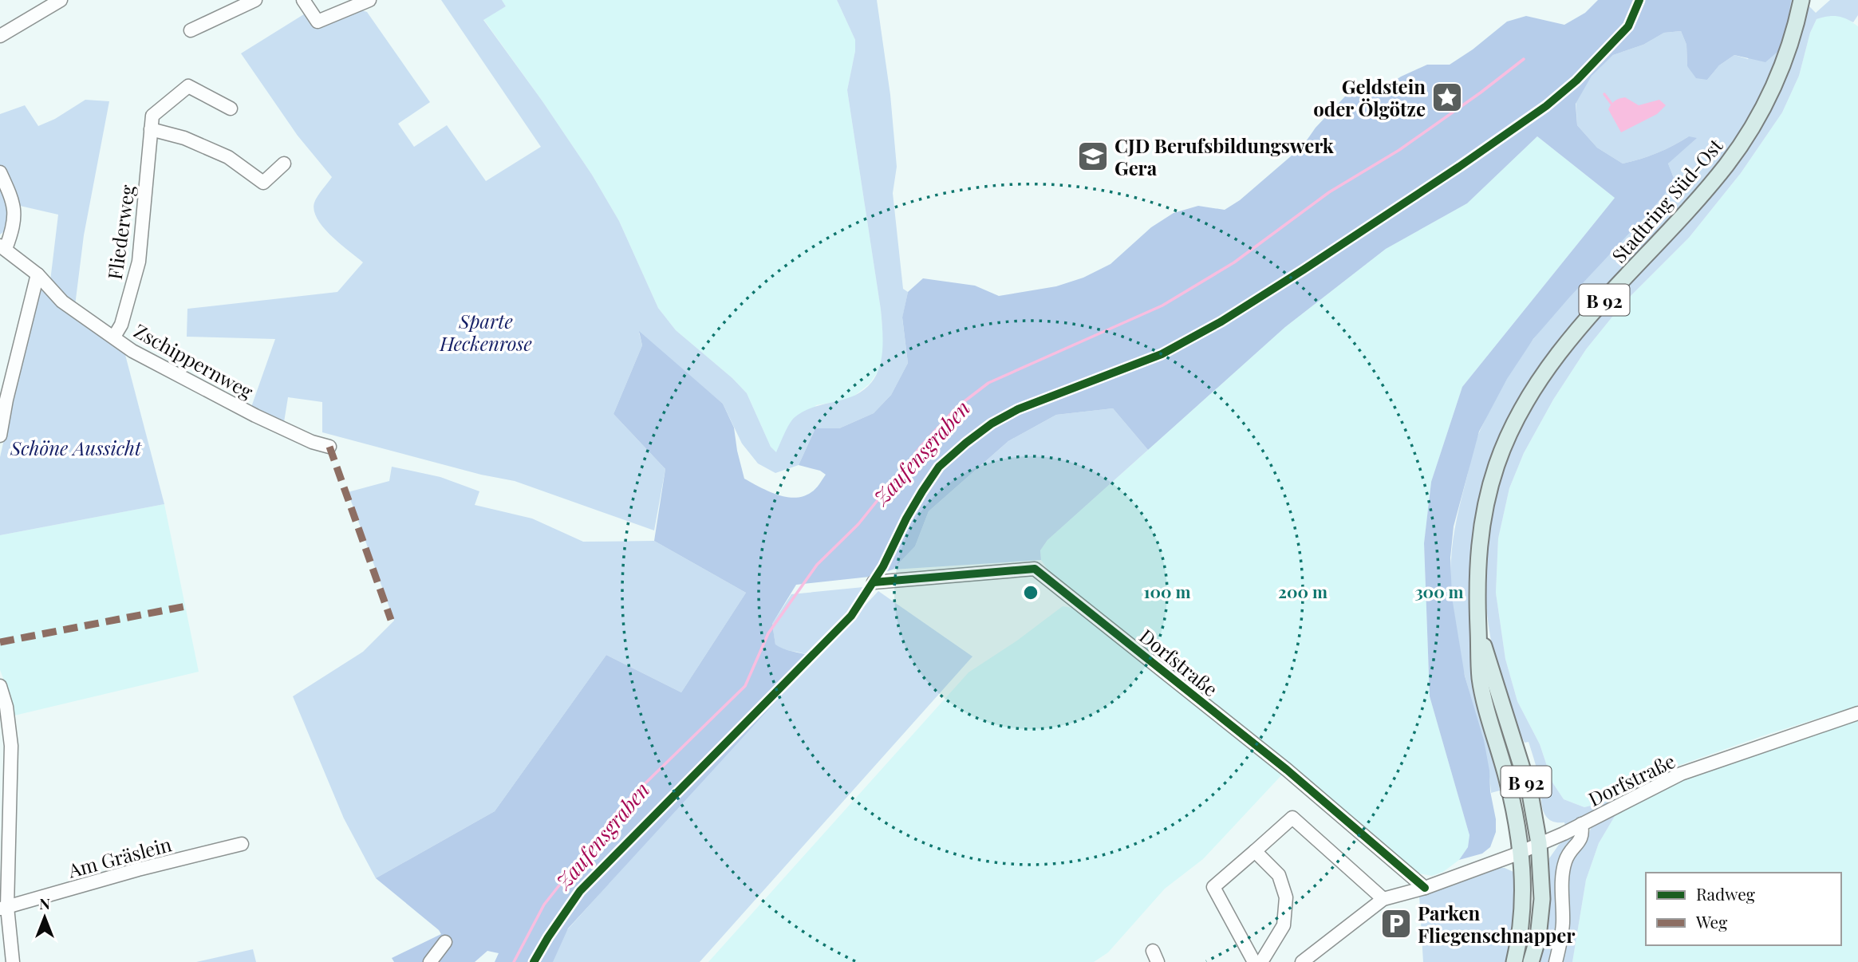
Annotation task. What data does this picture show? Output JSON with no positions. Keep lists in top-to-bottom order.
{
  "streets": {
    "main road": ["Stadtring Süd-Ost", "B 92"],
    "street": [
      "Fliederweg",
      "Zschippernweg",
      "Dorfstraße",
      "Am Gräslein"
    ]
  },
  "crossings": [
    ["Stadtring Süd-Ost", "Dorfstraße"],
    ["Fliederweg", "Zschippernweg"]
  ],
  "water": ["Zaufensgraben"],
  "parks": ["Sparte Heckenrose", "Schöne Aussicht"],
  "places": {
    "place": ["Geldstein oder Ölgötze"],
    "school or university": ["CJD Berufsbildungswerk Gera"],
    "parking": ["Parken Fliegenschnapper"]
  },
  "legend": ["Radweg", "Weg"],
  "north": "top",
  "rings": ["100 m", "200 m", "300 m"]
}
